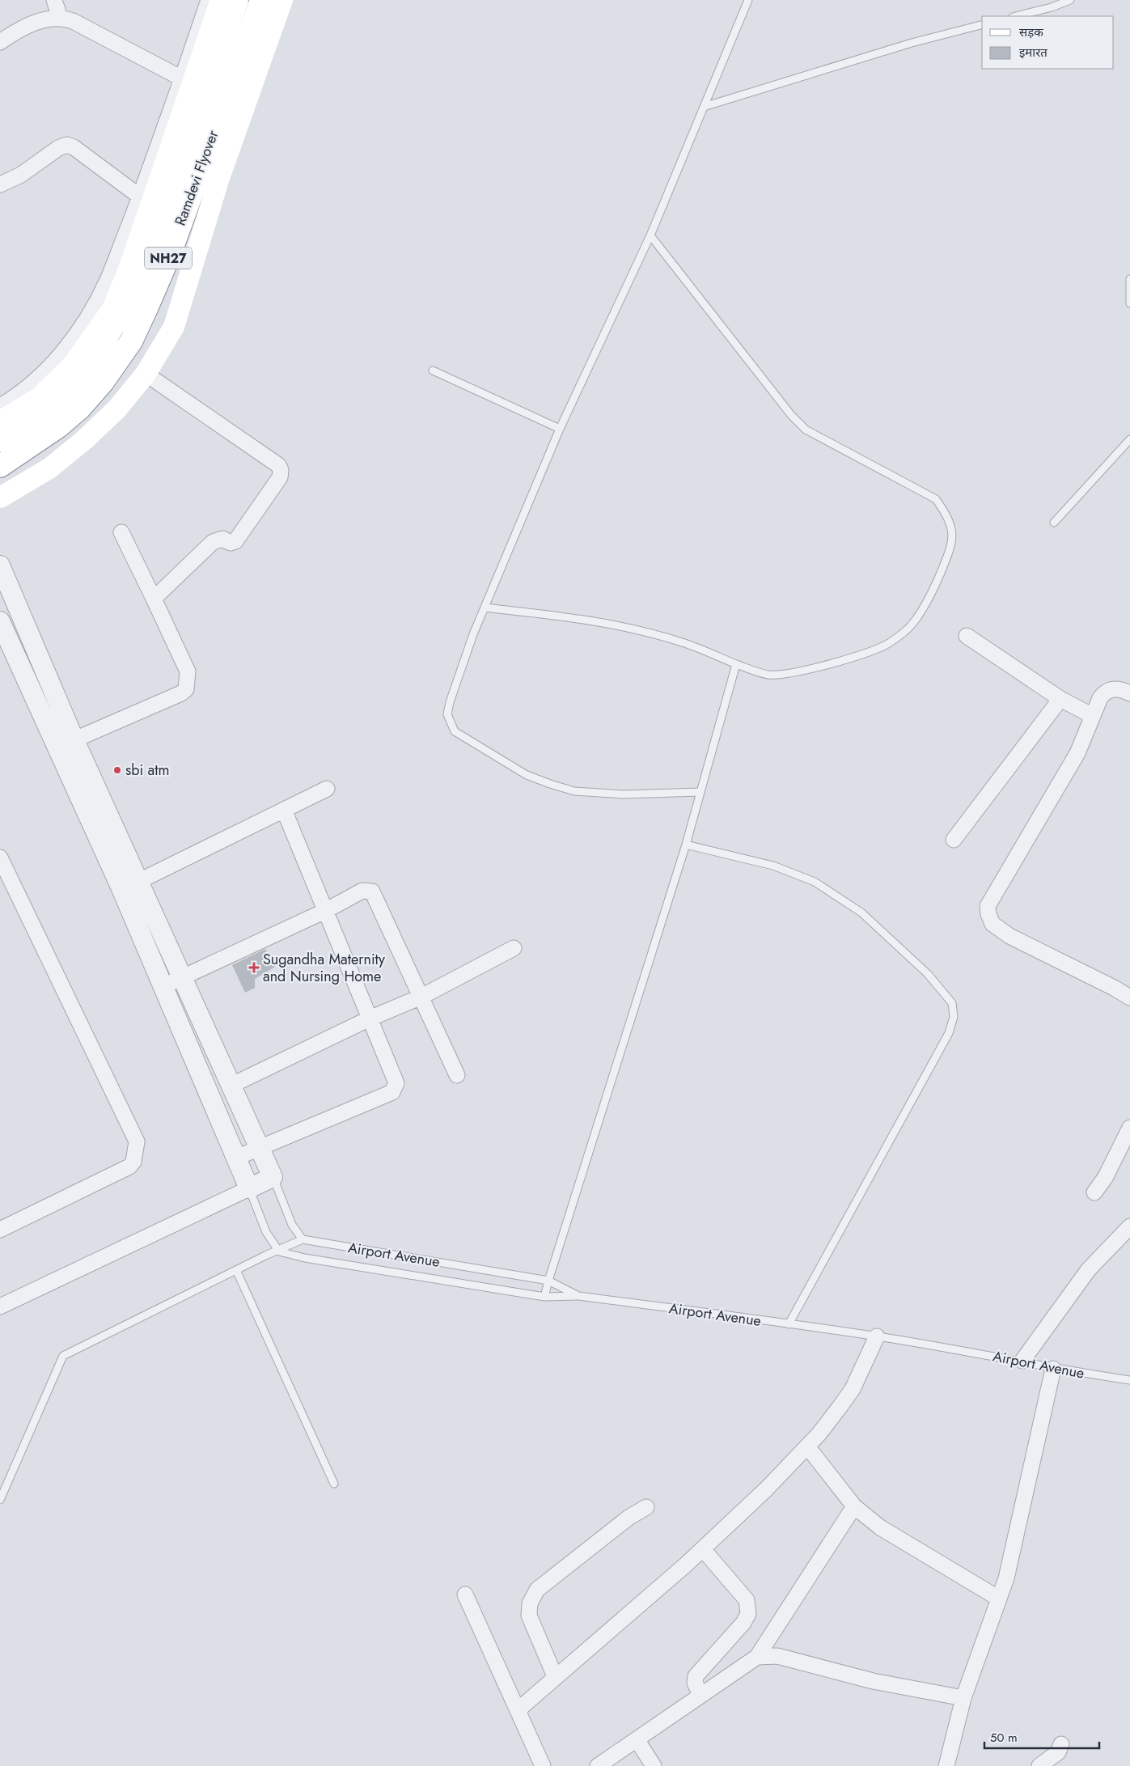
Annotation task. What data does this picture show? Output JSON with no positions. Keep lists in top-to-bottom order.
{
  "streets": {
    "highway": ["Ramdevi Flyover", "NH27"],
    "lane": ["Airport Avenue"]
  },
  "places": {
    "other": ["sbi atm"],
    "health": ["Sugandha Maternity and Nursing Home"]
  },
  "legend": ["सड़क", "इमारत"],
  "scale_bar": "50 m"
}
